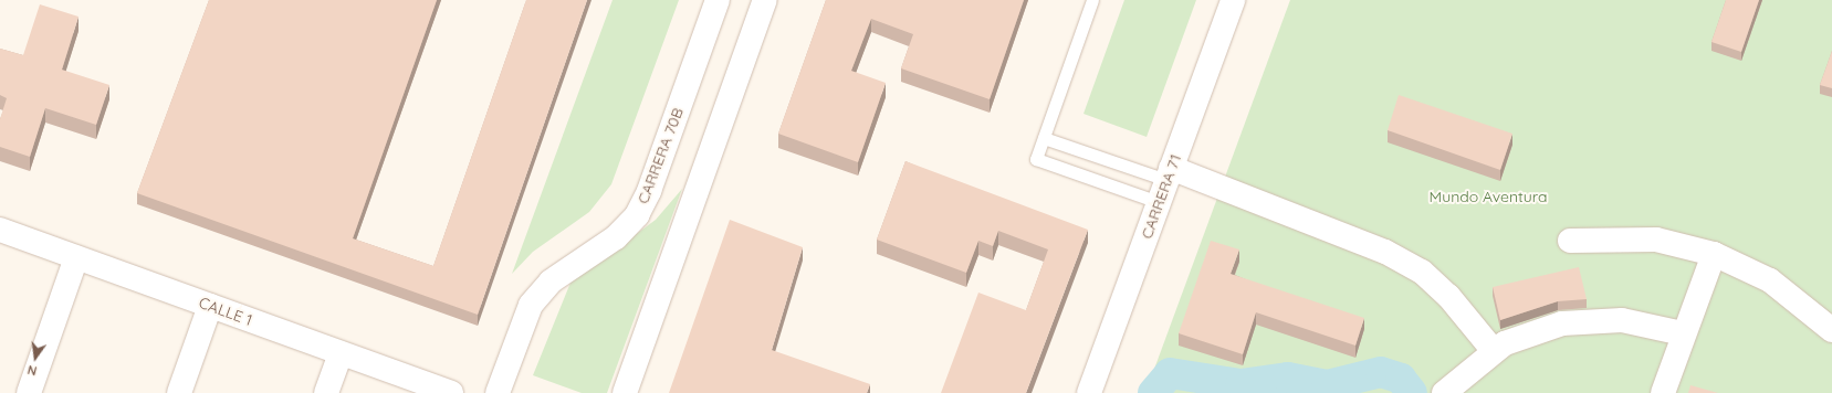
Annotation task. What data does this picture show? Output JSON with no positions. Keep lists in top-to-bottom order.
{
  "streets": {
    "street": ["CARRERA 70B", "CARRERA 71", "CALLE 1"]
  },
  "parks": ["Mundo Aventura"],
  "north": "bottom"
}
